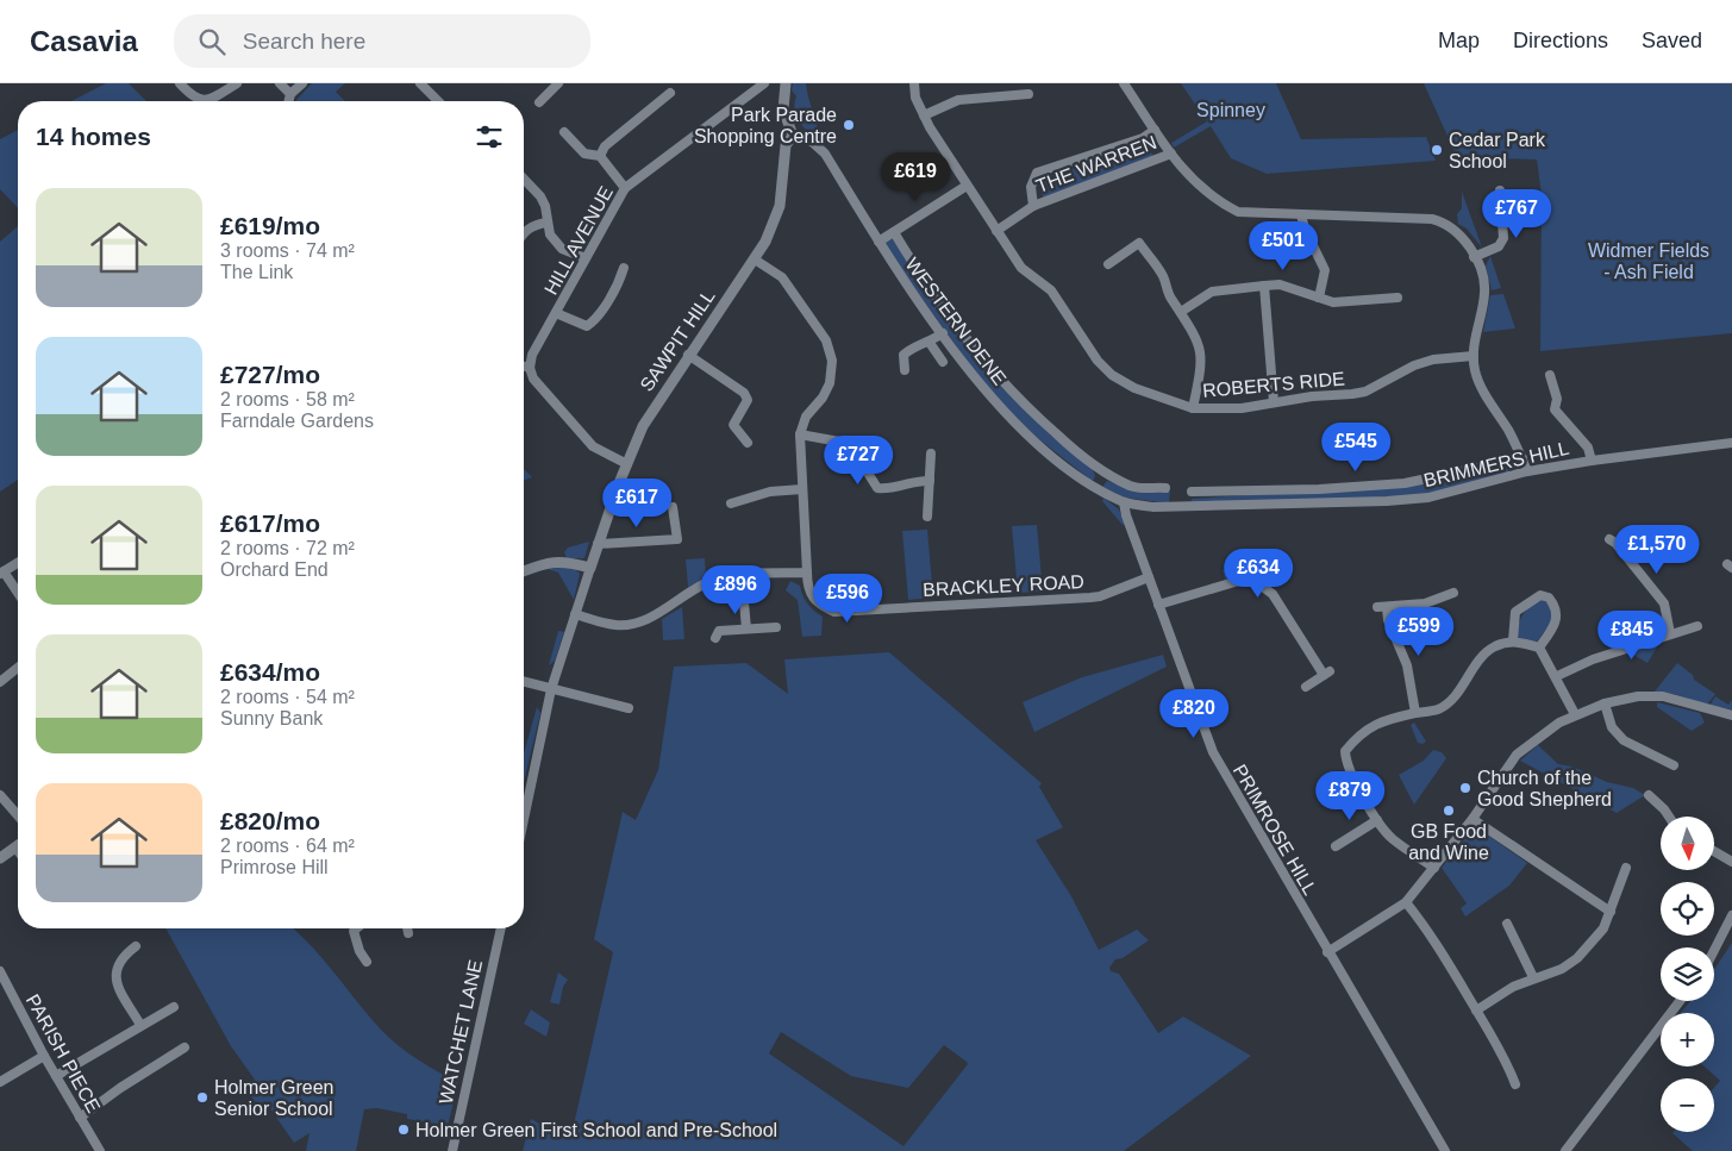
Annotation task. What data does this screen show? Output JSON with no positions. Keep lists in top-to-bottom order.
{
  "streets": {
    "street": [
      "THE WARREN",
      "HILL AVENUE",
      "WESTERN DENE",
      "SAWPIT HILL",
      "ROBERTS RIDE",
      "BRIMMERS HILL",
      "BRACKLEY ROAD",
      "PRIMROSE HILL",
      "WATCHET LANE",
      "PARISH PIECE"
    ]
  },
  "crossings": [
    ["THE WARREN", "ROBERTS RIDE"],
    ["WESTERN DENE", "SAWPIT HILL"],
    ["WESTERN DENE", "BRIMMERS HILL"],
    ["WESTERN DENE", "PRIMROSE HILL"],
    ["BRIMMERS HILL", "PRIMROSE HILL"],
    ["BRACKLEY ROAD", "PRIMROSE HILL"]
  ],
  "parks": ["Spinney", "Widmer Fields - Ash Field"],
  "places": [
    "Park Parade Shopping Centre",
    "Cedar Park School",
    "Church of the Good Shepherd",
    "GB Food and Wine",
    "Holmer Green Senior School",
    "Holmer Green First School and Pre-School"
  ],
  "north": "bottom",
  "page": {
    "header": "Casavia",
    "search": "Search here",
    "nav": ["Map", "Directions", "Saved"],
    "heading": "14 homes",
    "price": [
      "£619",
      "£767",
      "£501",
      "£545",
      "£727",
      "£617",
      "£1,570",
      "£634",
      "£896",
      "£596",
      "£599",
      "£845",
      "£820",
      "£879"
    ],
    "list": [
      {
        "name": "£619/mo",
        "note": "3 rooms · 74 m² · The Link"
      },
      {
        "name": "£727/mo",
        "note": "2 rooms · 58 m² · Farndale Gardens"
      },
      {
        "name": "£617/mo",
        "note": "2 rooms · 72 m² · Orchard End"
      },
      {
        "name": "£634/mo",
        "note": "2 rooms · 54 m² · Sunny Bank"
      },
      {
        "name": "£820/mo",
        "note": "2 rooms · 64 m² · Primrose Hill"
      }
    ],
    "map_buttons": ["+", "−"]
  }
}
